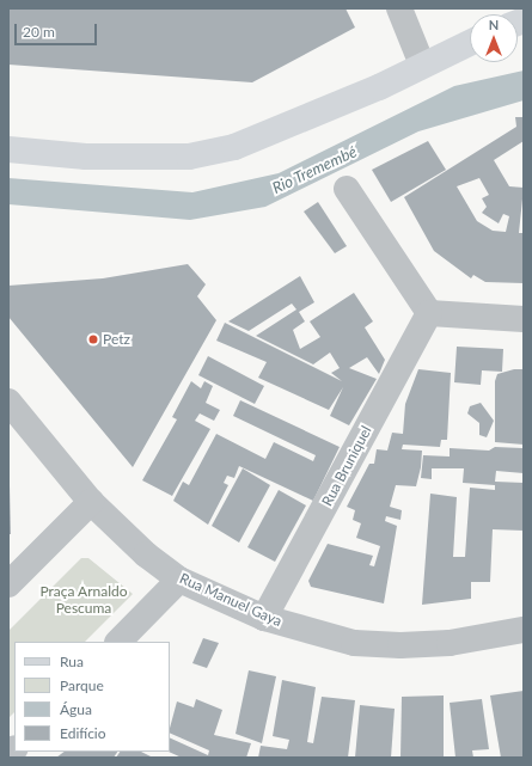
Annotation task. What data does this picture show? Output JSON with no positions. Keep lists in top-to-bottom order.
{
  "streets": {
    "street": ["Rua Bruniquel", "Rua Manuel Gaya"]
  },
  "crossings": [
    ["Rua Bruniquel", "Rua Manuel Gaya"]
  ],
  "water": ["Rio Tremembé"],
  "parks": ["Praça Arnaldo Pescuma"],
  "places": ["Petz"],
  "legend": [
    "Rua",
    "Parque",
    "Água",
    "Edifício"
  ],
  "scale_bar": "20 m",
  "north": "top"
}
